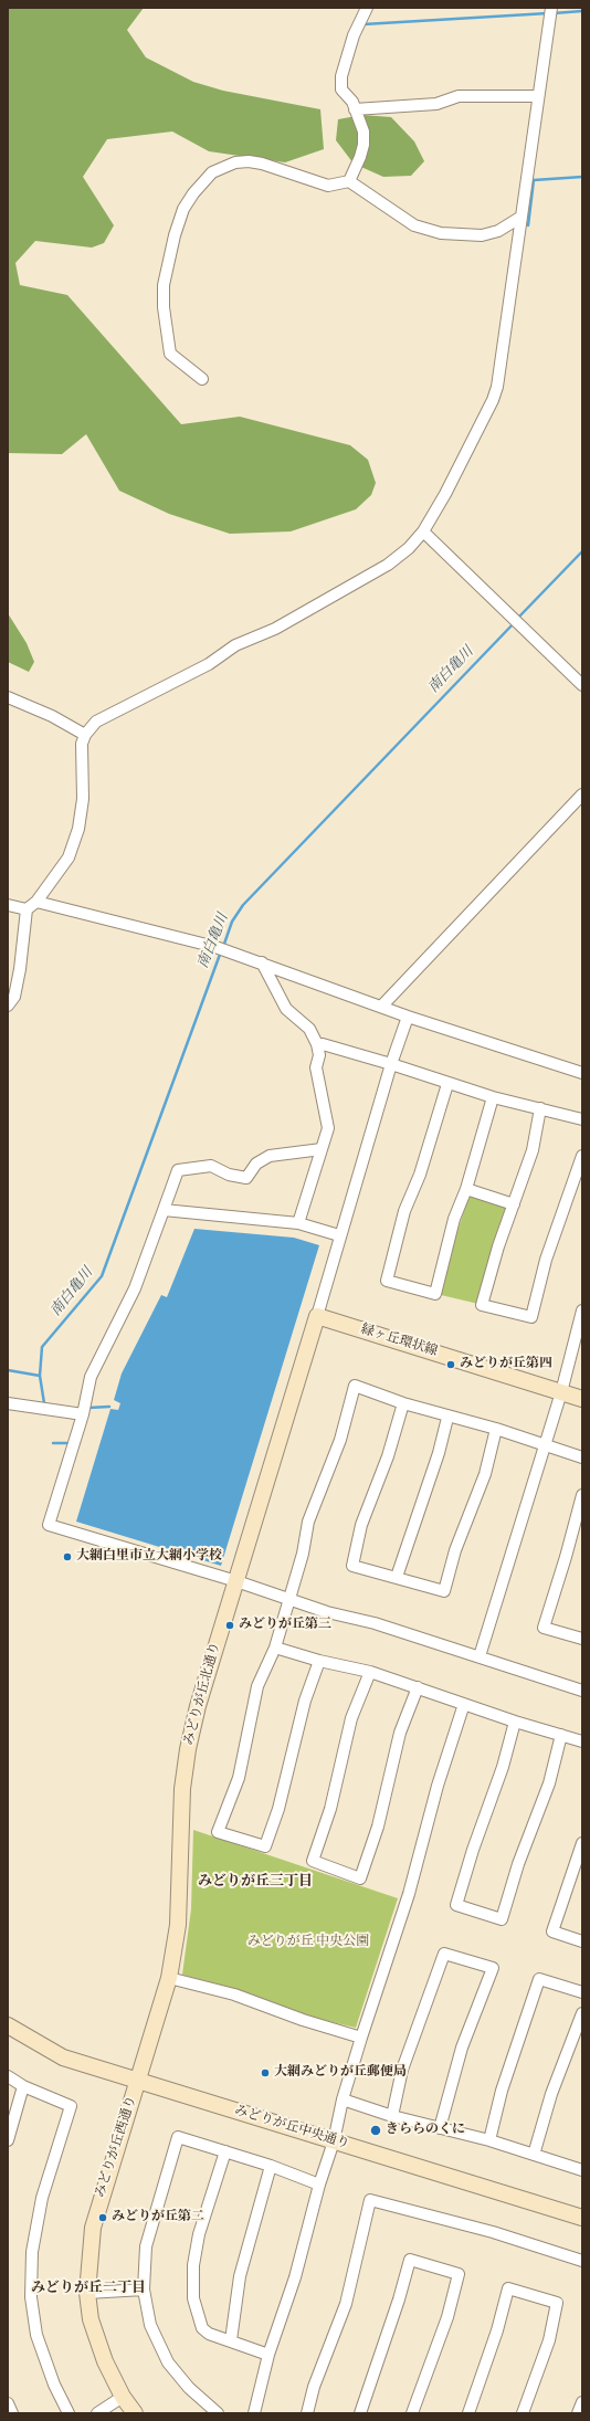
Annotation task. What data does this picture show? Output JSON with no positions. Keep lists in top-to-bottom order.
{
  "streets": {
    "street": [
      "緑ヶ丘環状線",
      "みどりが丘北通り",
      "みどりが丘中央通り",
      "みどりが丘西通り"
    ]
  },
  "crossings": [
    ["緑ヶ丘環状線", "みどりが丘北通り"],
    ["みどりが丘北通り", "みどりが丘中央通り"],
    ["みどりが丘北通り", "みどりが丘西通り"],
    ["みどりが丘中央通り", "みどりが丘西通り"]
  ],
  "districts": ["みどりが丘三丁目", "みどりが丘二丁目"],
  "water": ["南白亀川"],
  "parks": ["みどりが丘 中央公園"],
  "places": [
    "みどりが丘第四",
    "大網白里市立大網小学校",
    "みどりが丘第三",
    "大網みどりが丘郵便局",
    "きららのくに",
    "みどりが丘第二"
  ]
}
